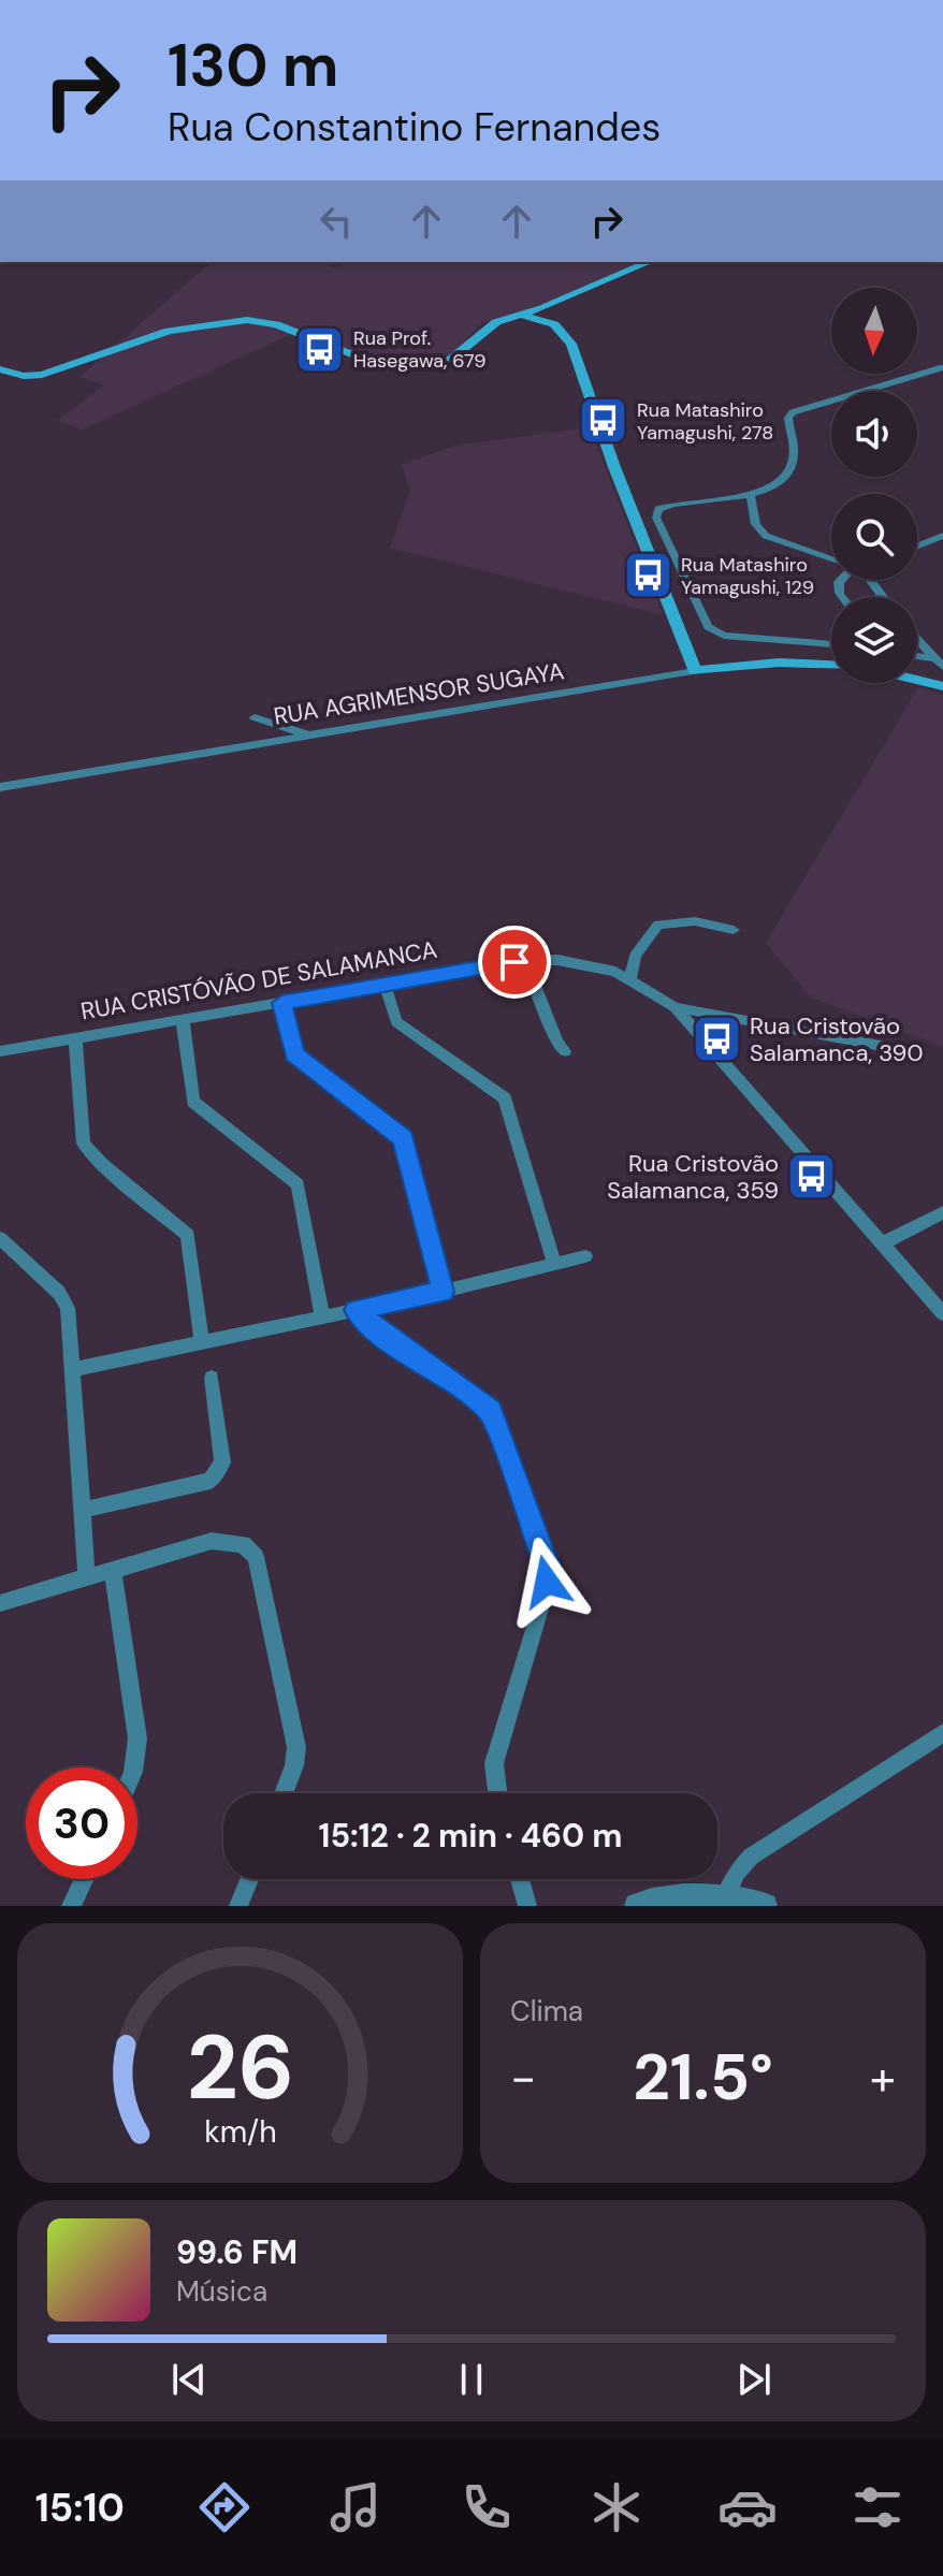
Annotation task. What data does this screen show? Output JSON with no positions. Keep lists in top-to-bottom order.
{
  "streets": {
    "main road": ["RUA AGRIMENSOR SUGAYA"],
    "street": ["RUA CRISTÓVÃO DE SALAMANCA"]
  },
  "places": {
    "bus stop": [
      "Rua Prof. Hasegawa, 679",
      "Rua Matashiro Yamagushi, 278",
      "Rua Matashiro Yamagushi, 129",
      "Rua Cristovão Salamanca, 390",
      "Rua Cristovão Salamanca, 359"
    ]
  },
  "north": "bottom",
  "page": {
    "turn": ["130 m", "Rua Constantino Fernandes"],
    "limit": "30",
    "trip": "15:12 · 2 min · 460 m",
    "tile": "Clima",
    "heat": ["−", "21.5°", "+"],
    "song": ["99.6 FM", "Música"],
    "tabs": "15:10",
    "gauge": ["26", "km/h"]
  }
}
